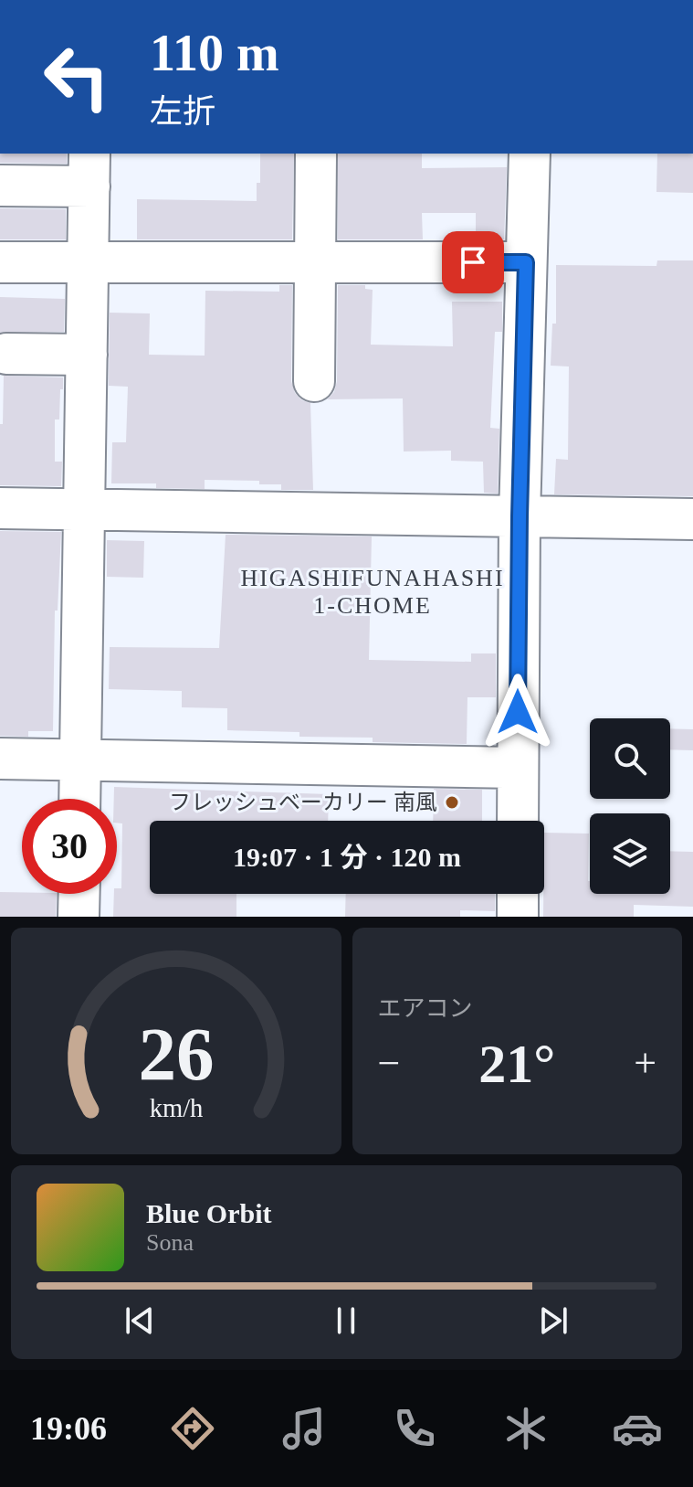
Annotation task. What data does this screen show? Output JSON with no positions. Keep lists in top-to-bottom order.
{
  "districts": ["HIGASHIFUNAHASHI 1-CHOME"],
  "places": ["フレッシュベーカリー 南風"],
  "page": {
    "turn": ["110 m", "左折"],
    "limit": "30",
    "trip": "19:07 · 1 分 · 120 m",
    "tile": "エアコン",
    "heat": ["−", "21°", "+"],
    "song": ["Blue Orbit", "Sona"],
    "tabs": "19:06",
    "gauge": ["26", "km/h"]
  }
}
